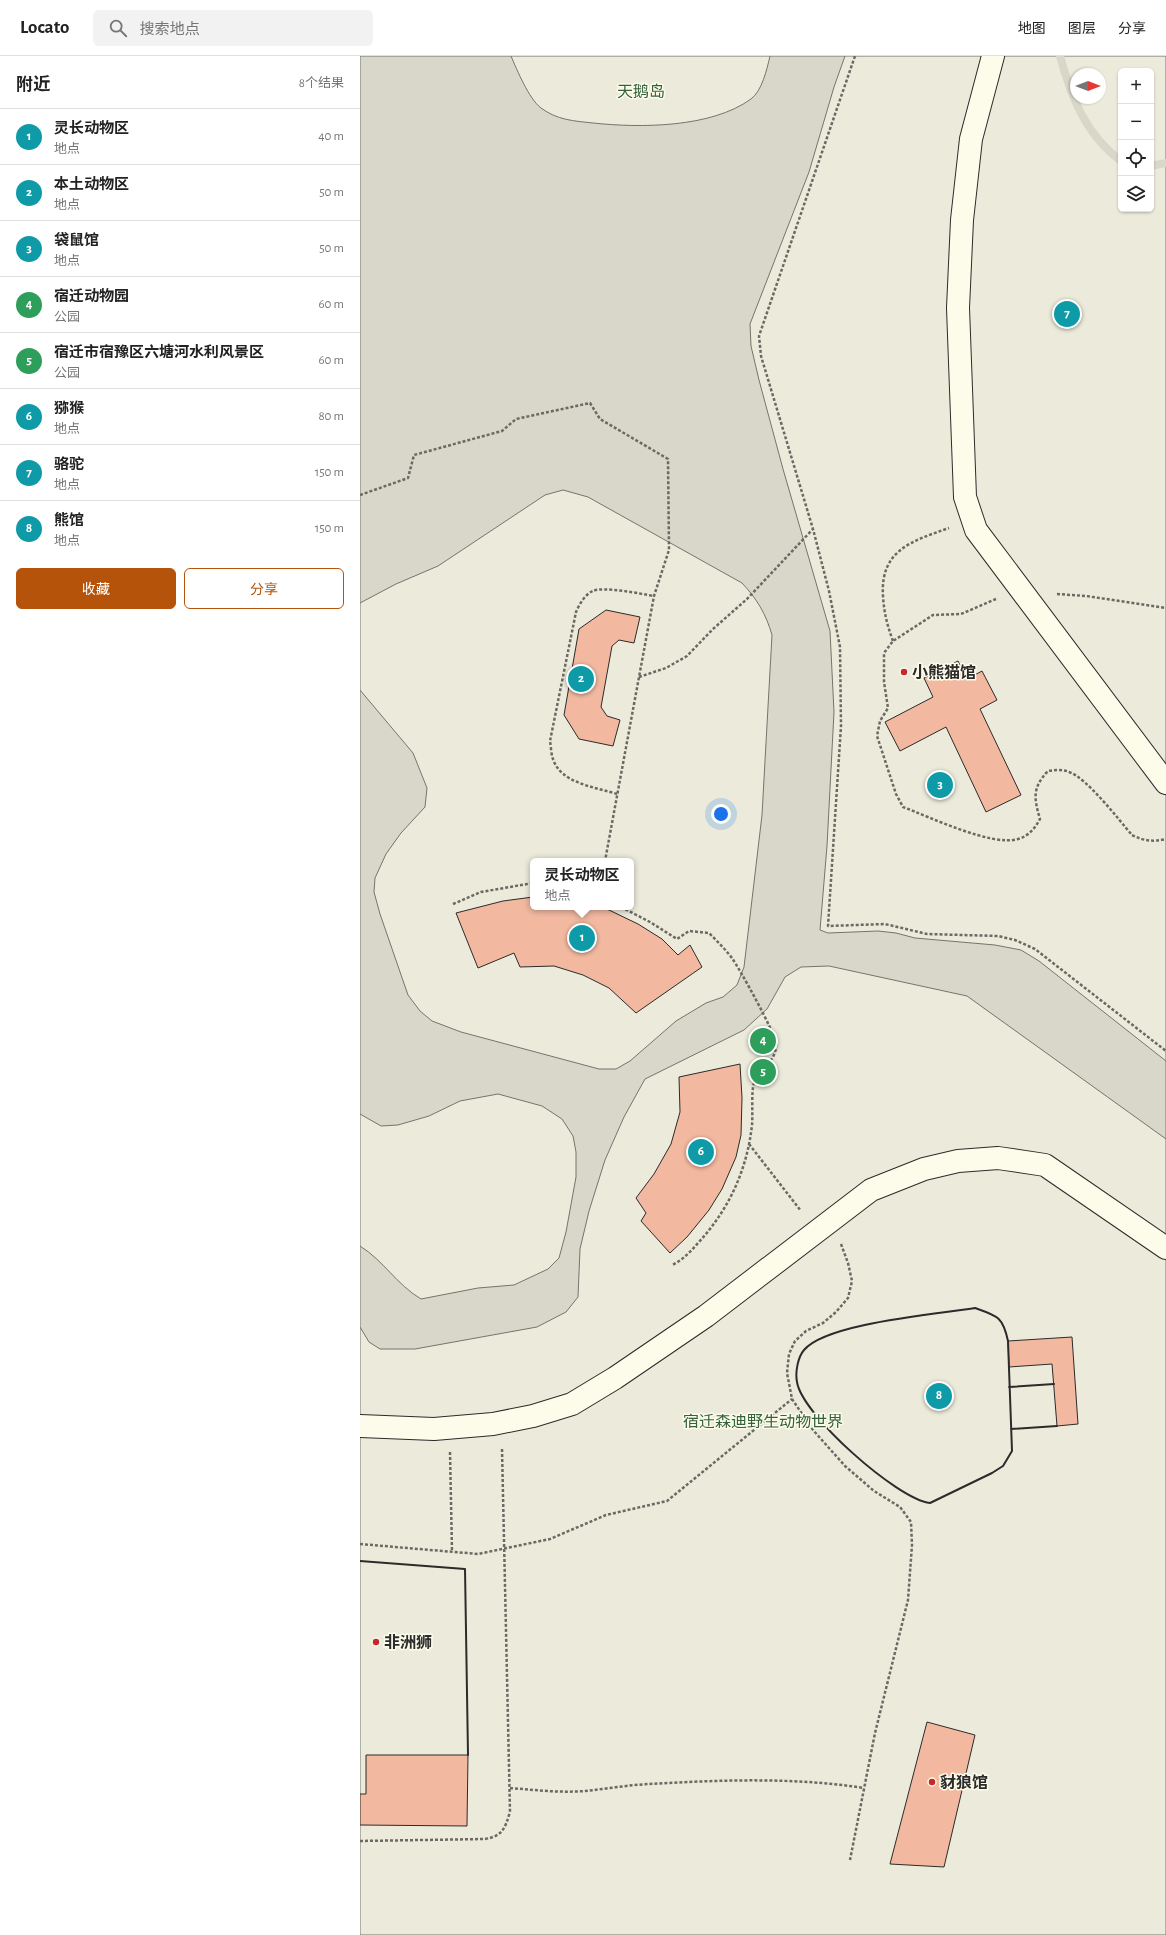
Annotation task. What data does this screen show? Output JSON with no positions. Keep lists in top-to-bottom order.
{
  "parks": ["天鹅岛", "宿迁森迪野生动物世界"],
  "places": ["小熊猫馆", "非洲狮", "豺狼馆"],
  "north": "right",
  "page": {
    "header": "Locato",
    "search": "搜索地点",
    "nav": ["地图", "图层", "分享"],
    "heading": ["附近", "8个结果"],
    "map_buttons": ["+", "−"],
    "list": [
      {
        "mark": "1",
        "name": "灵长动物区",
        "note": "地点",
        "value": "40 m"
      },
      {
        "mark": "2",
        "name": "本土动物区",
        "note": "地点",
        "value": "50 m"
      },
      {
        "mark": "3",
        "name": "袋鼠馆",
        "note": "地点",
        "value": "50 m"
      },
      {
        "mark": "4",
        "name": "宿迁动物园",
        "note": "公园",
        "value": "60 m"
      },
      {
        "mark": "5",
        "name": "宿迁市宿豫区六塘河水利风景区",
        "note": "公园",
        "value": "60 m"
      },
      {
        "mark": "6",
        "name": "猕猴",
        "note": "地点",
        "value": "80 m"
      },
      {
        "mark": "7",
        "name": "骆驼",
        "note": "地点",
        "value": "150 m"
      },
      {
        "mark": "8",
        "name": "熊馆",
        "note": "地点",
        "value": "150 m"
      }
    ],
    "pins": [
      "7",
      "2",
      "3",
      "1",
      "4",
      "5",
      "6",
      "8"
    ],
    "buttons": ["收藏", "分享"],
    "popup": ["灵长动物区", "地点"]
  }
}
